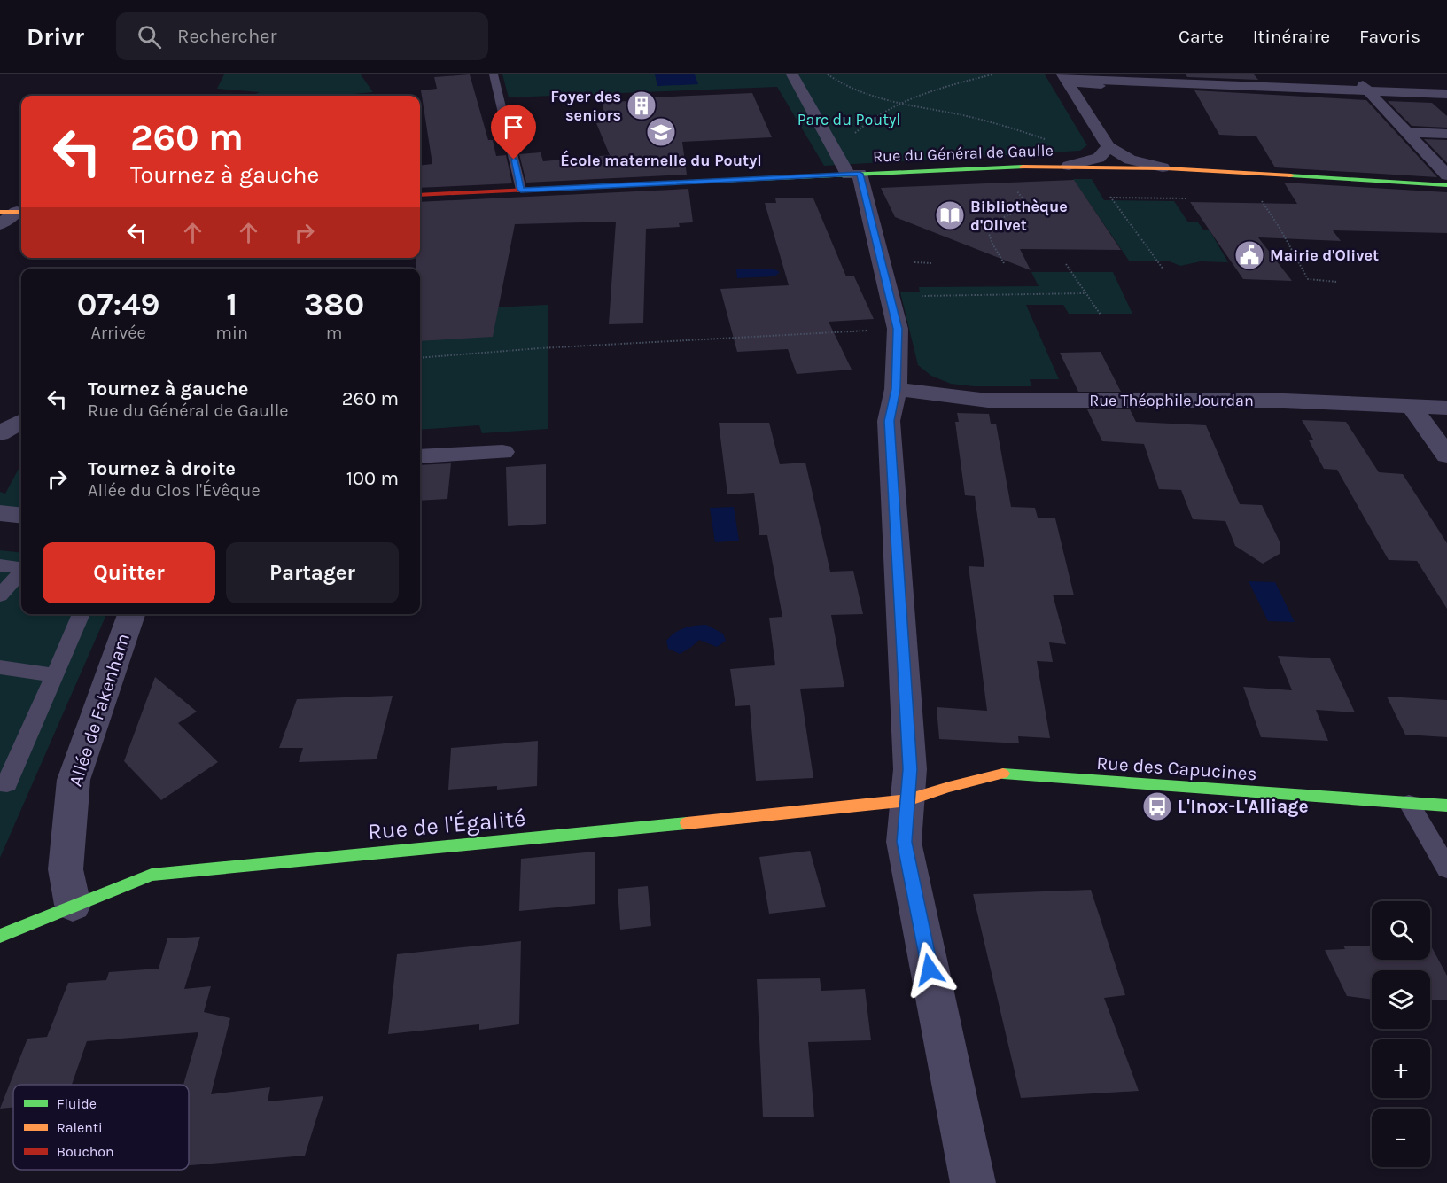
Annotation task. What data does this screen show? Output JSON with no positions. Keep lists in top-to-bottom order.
{
  "streets": {
    "main road": ["Rue du Général de Gaulle", "Rue des Capucines", "Rue de l'Égalité"],
    "street": ["Rue Théophile Jourdan", "Allée de Fakenham"]
  },
  "crossings": [
    ["Allée de Fakenham", "Rue de l'Égalité"],
    ["Rue des Capucines", "Rue de l'Égalité"]
  ],
  "parks": ["Parc du Poutyl"],
  "places": {
    "building": ["Foyer des seniors"],
    "school or university": ["École maternelle du Poutyl"],
    "library": ["Bibliothèque d'Olivet"],
    "public building": ["Mairie d'Olivet"],
    "bus stop": ["L'Inox-L'Alliage"]
  },
  "legend": ["Fluide", "Ralenti", "Bouchon"],
  "page": {
    "header": "Drivr",
    "search": "Rechercher",
    "nav": ["Carte", "Itinéraire", "Favoris"],
    "turn": ["260 m", "Tournez à gauche"],
    "eta": [
      "07:49",
      "Arrivée",
      "1",
      "min",
      "380",
      "m"
    ],
    "list": [
      {
        "name": "Tournez à gauche",
        "note": "Rue du Général de Gaulle",
        "value": "260 m"
      },
      {
        "name": "Tournez à droite",
        "note": "Allée du Clos l'Évêque",
        "value": "100 m"
      }
    ],
    "buttons": ["Quitter", "Partager"],
    "map_buttons": ["+", "−"]
  }
}
